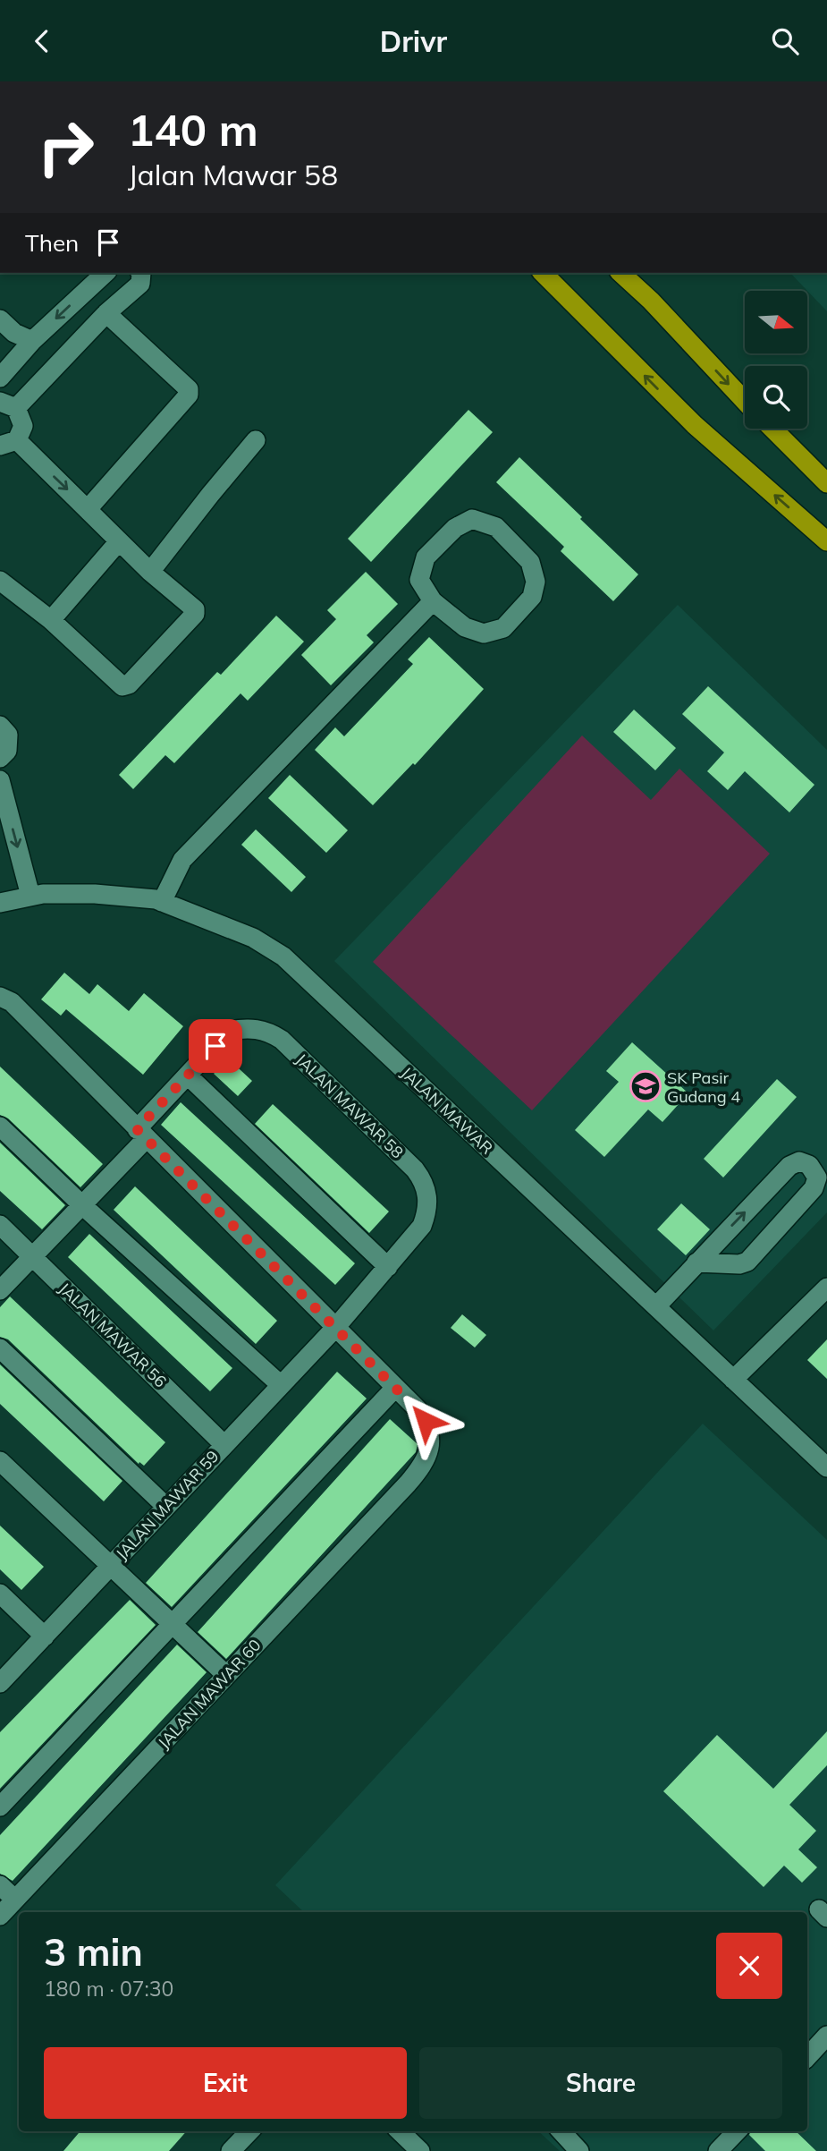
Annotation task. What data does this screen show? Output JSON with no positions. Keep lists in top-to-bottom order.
{
  "streets": {
    "street": [
      "JALAN MAWAR 58",
      "JALAN MAWAR",
      "JALAN MAWAR 56",
      "JALAN MAWAR 59",
      "JALAN MAWAR 60"
    ]
  },
  "crossings": [
    ["JALAN MAWAR 58", "JALAN MAWAR 56"],
    ["JALAN MAWAR 58", "JALAN MAWAR 59"],
    ["JALAN MAWAR 56", "JALAN MAWAR 59"]
  ],
  "places": {
    "school or university": ["SK Pasir Gudang 4"]
  },
  "north": "right",
  "page": {
    "header": "Drivr",
    "turn": ["140 m", "Jalan Mawar 58"],
    "then": "Then",
    "heading": ["3 min", "180 m · 07:30"],
    "buttons": ["Exit", "Share"]
  }
}
